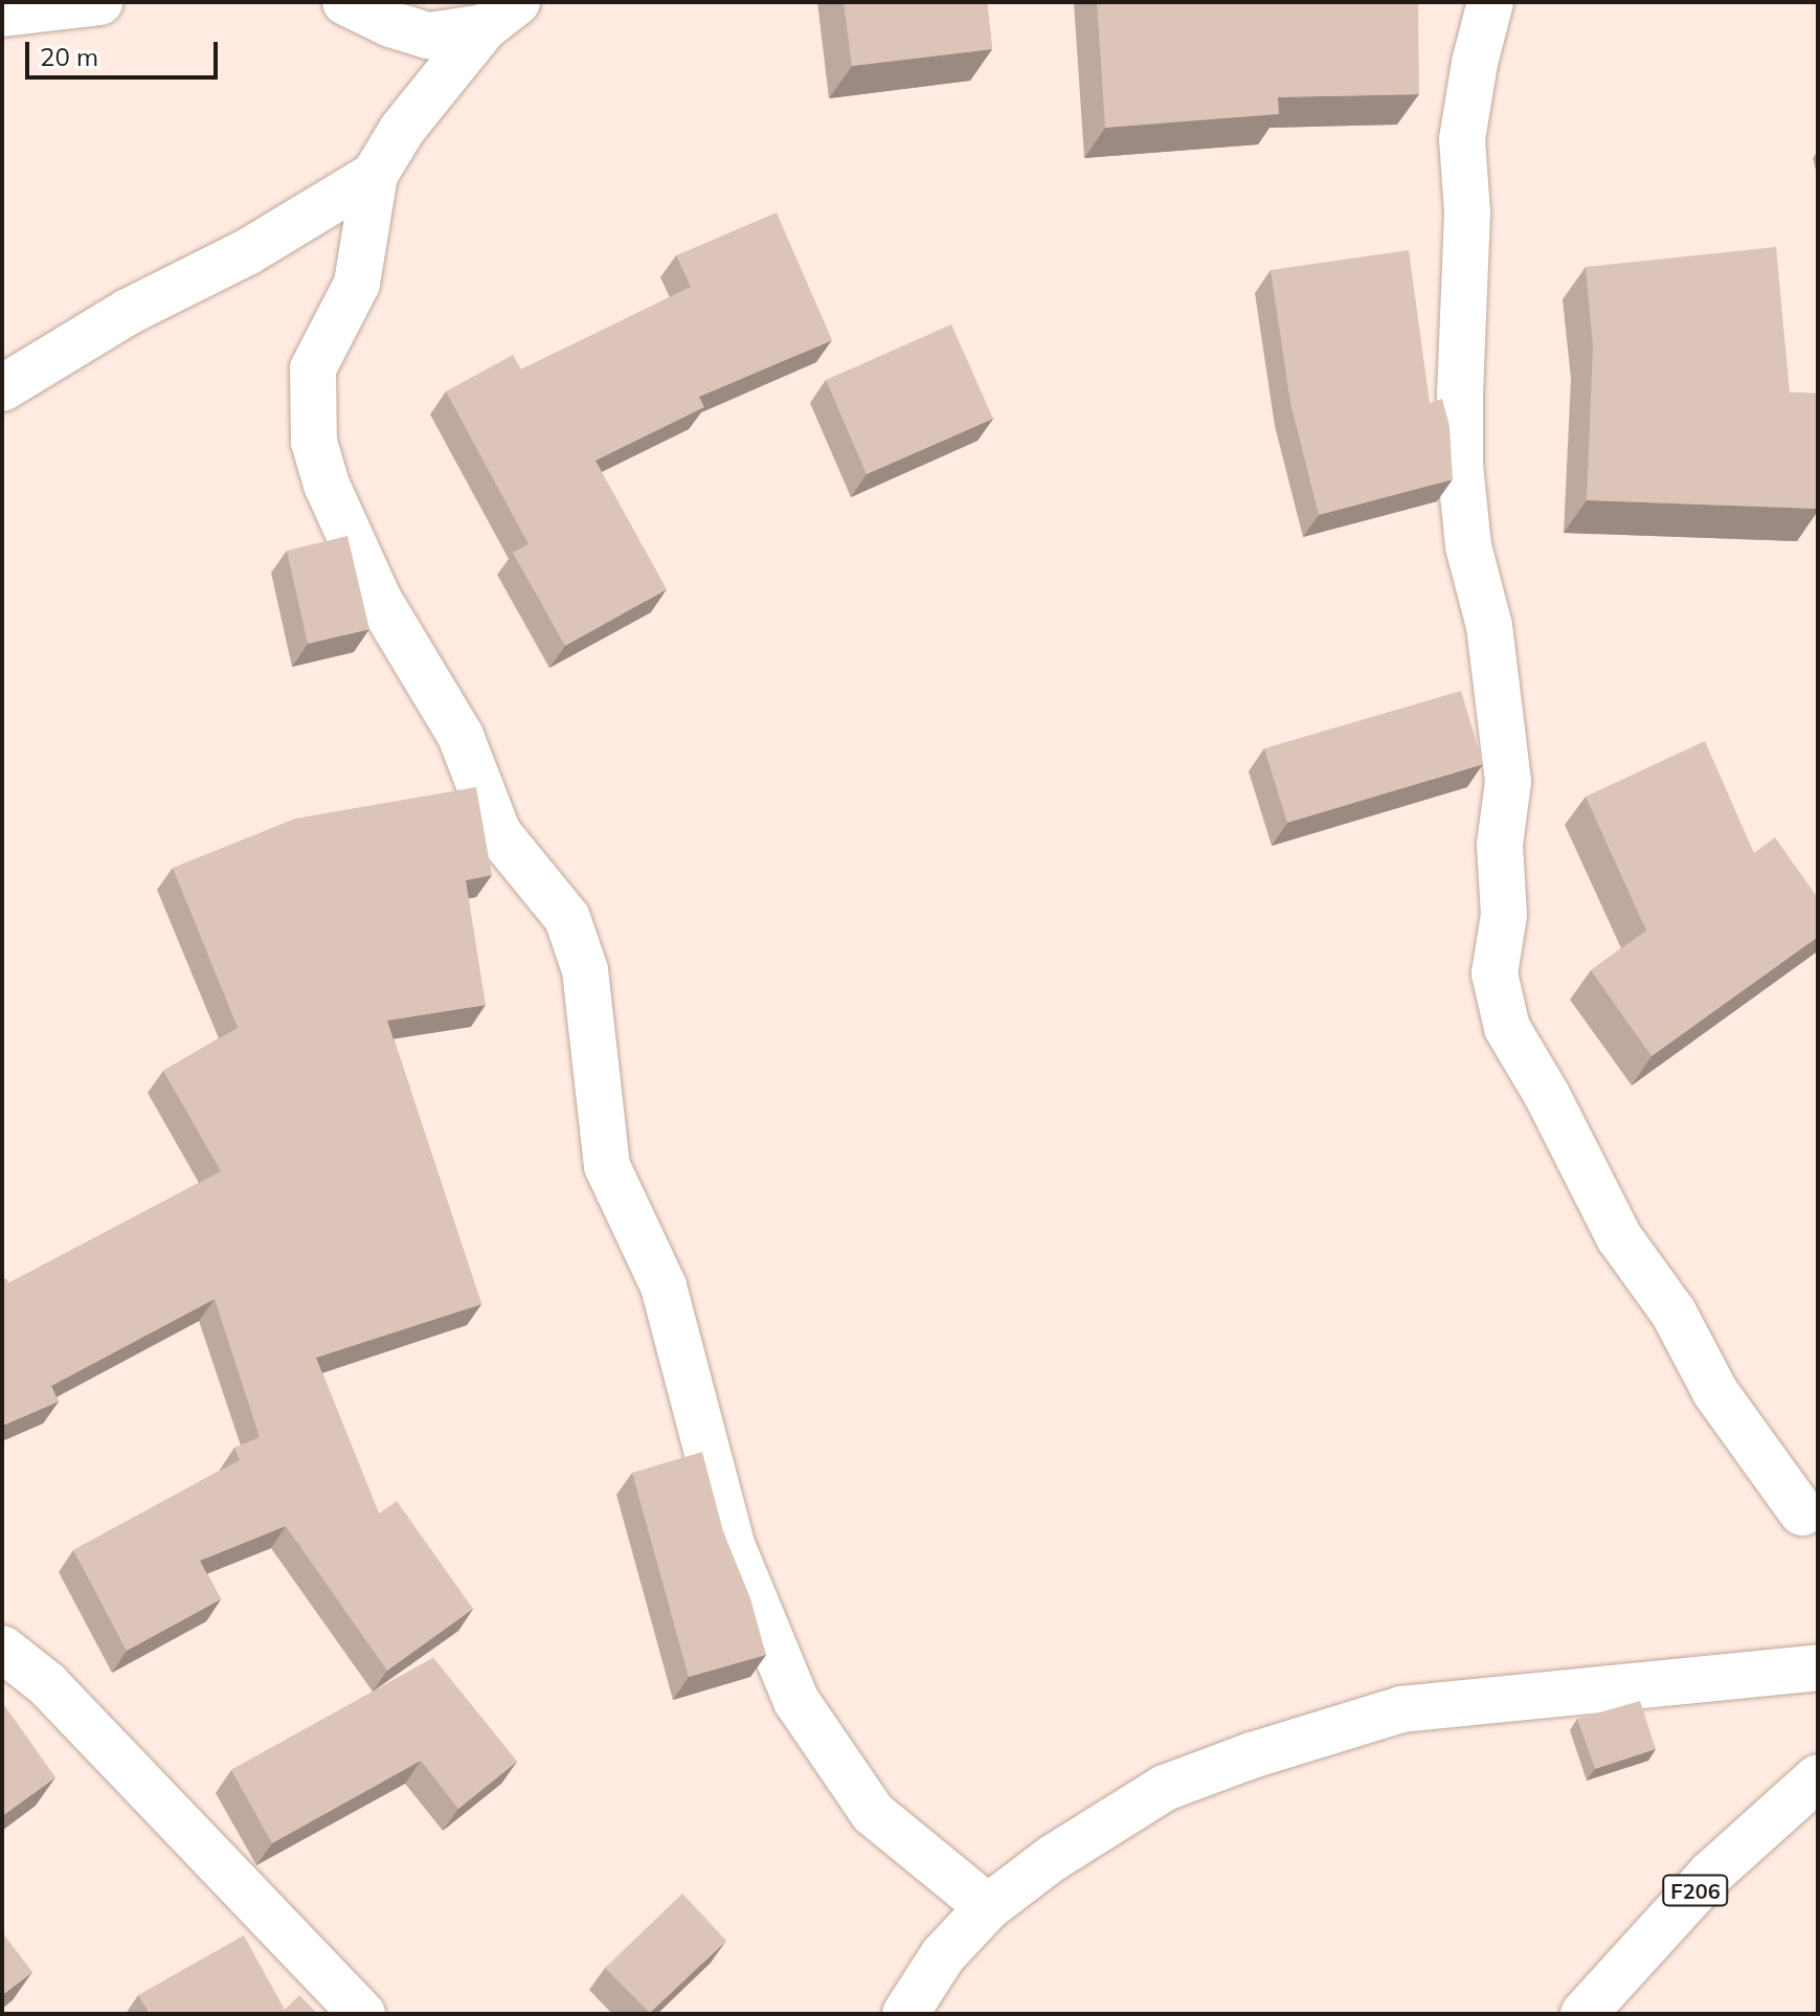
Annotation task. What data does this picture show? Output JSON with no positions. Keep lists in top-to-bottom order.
{
  "streets": {
    "street": ["F206"]
  },
  "scale_bar": "20 m"
}
